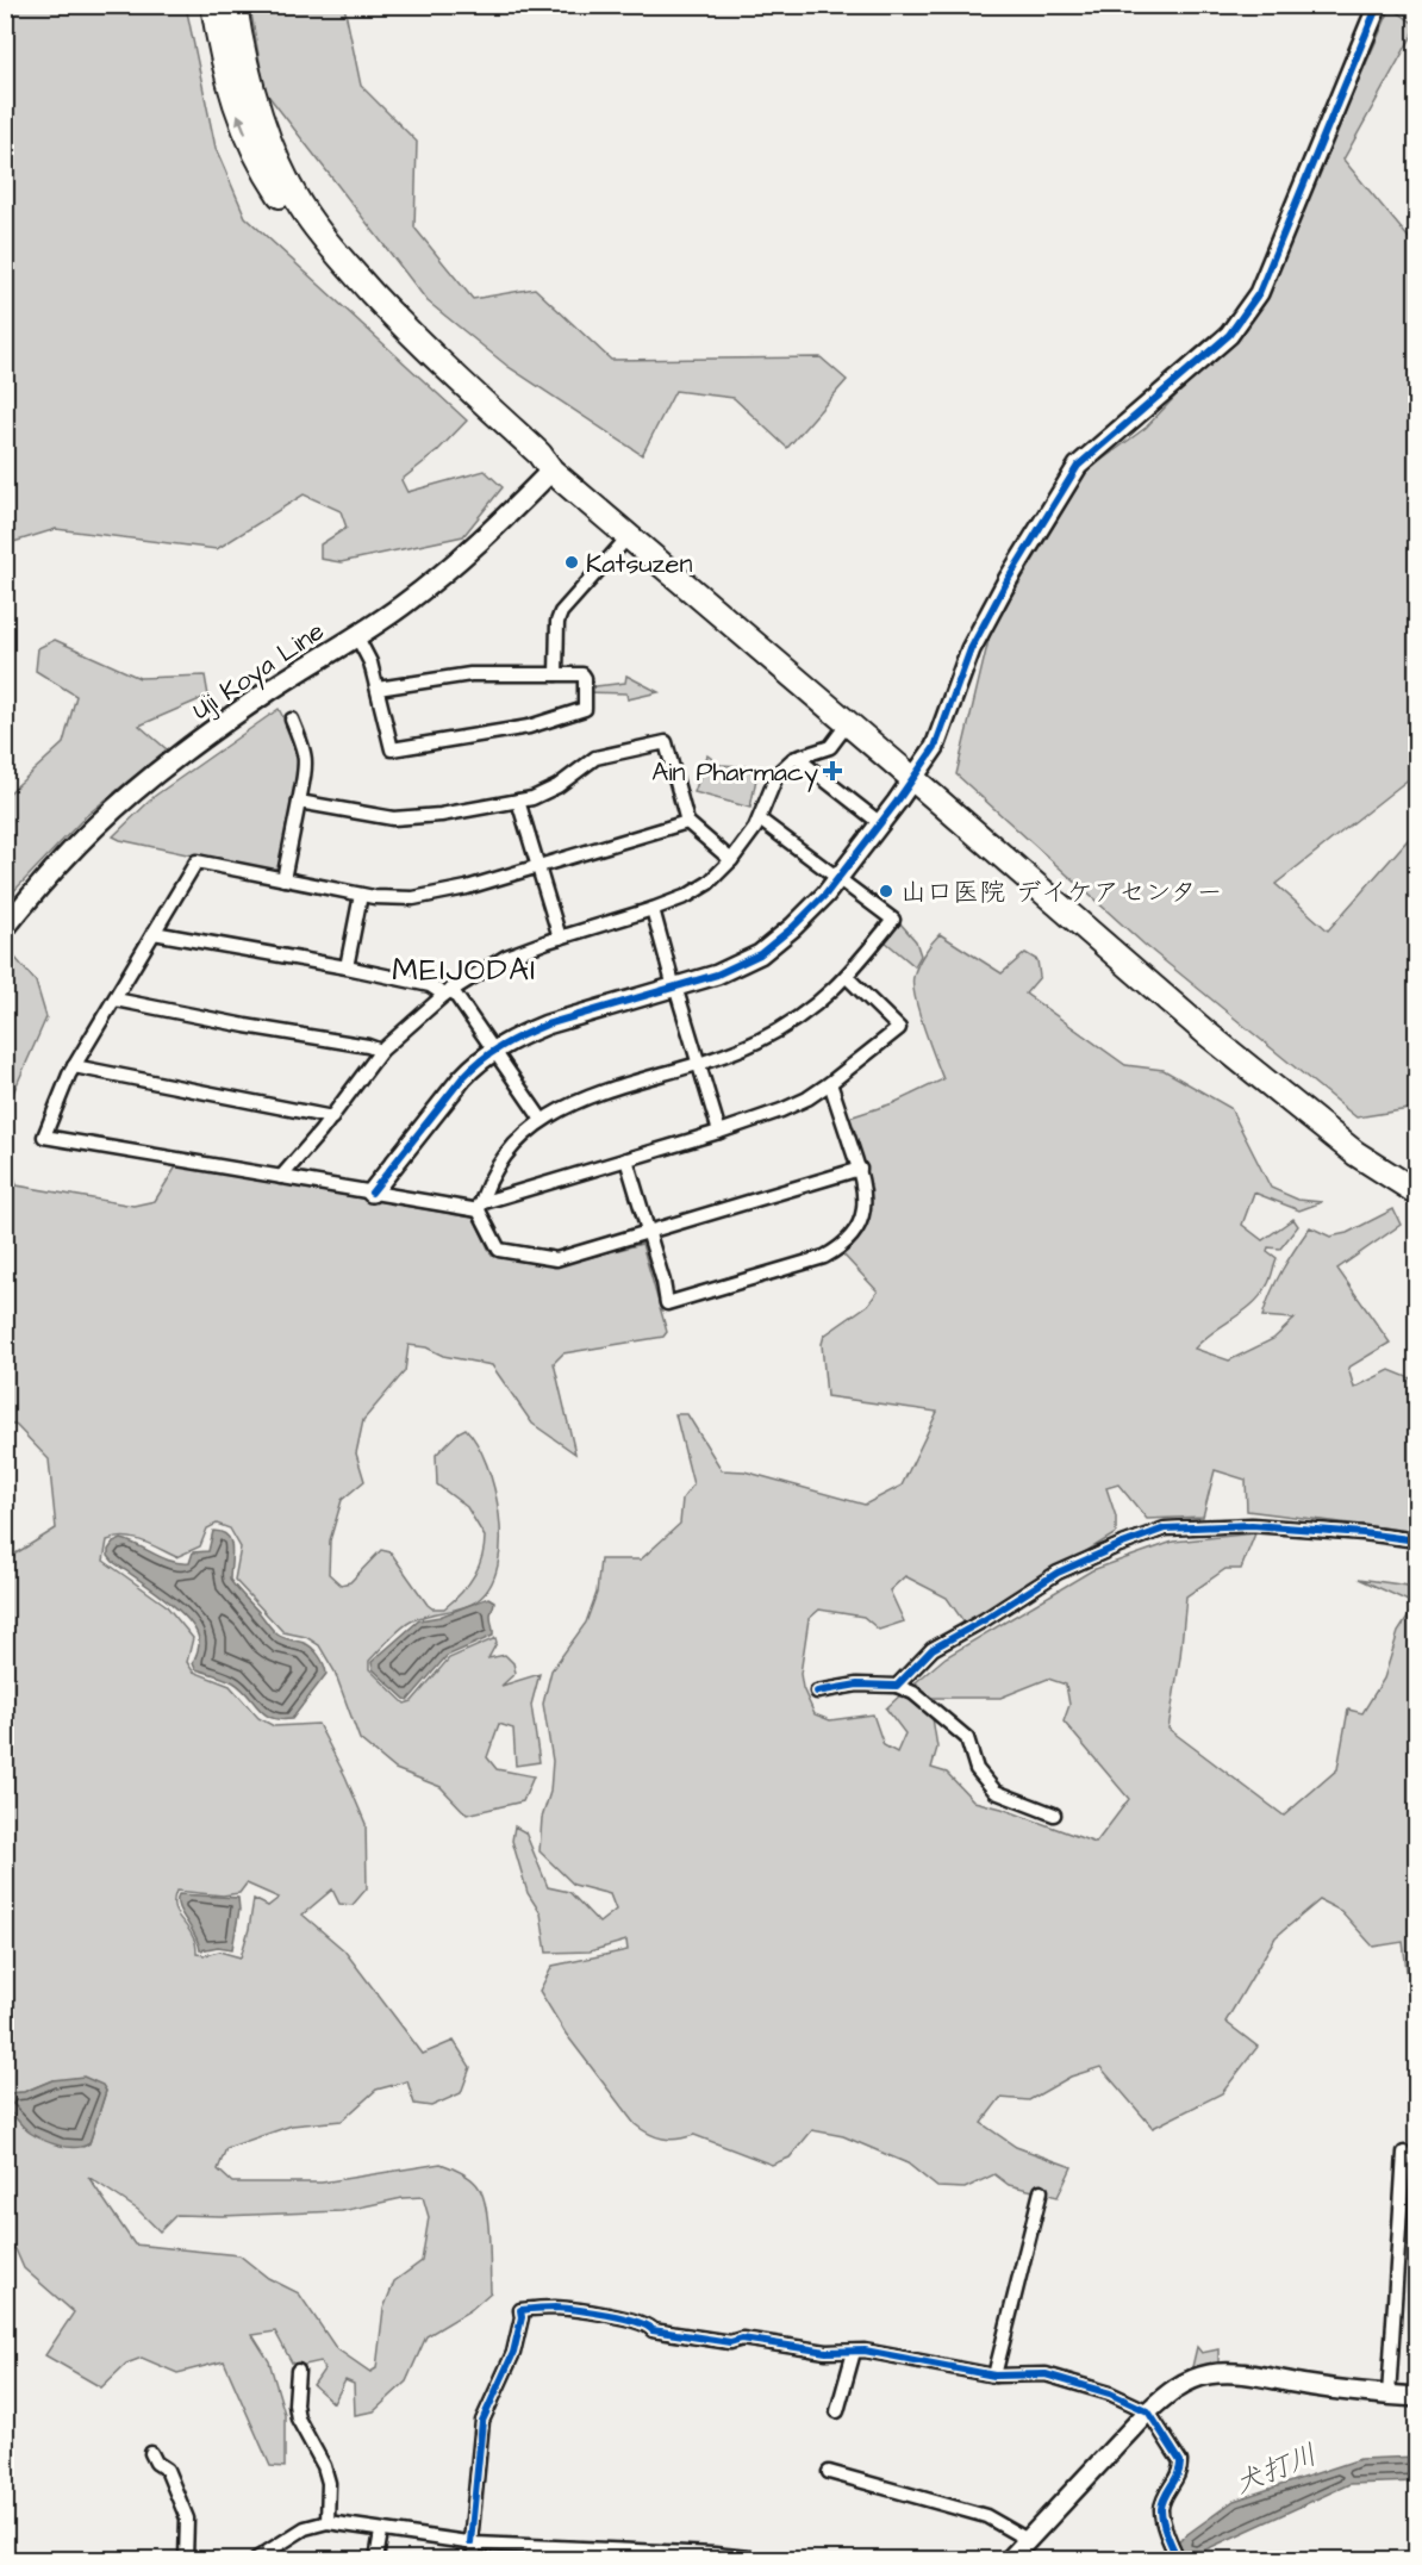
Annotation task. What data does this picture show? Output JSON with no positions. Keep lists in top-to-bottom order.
{
  "streets": {
    "main road": ["Uji Koya Line"]
  },
  "districts": ["MEIJODAI"],
  "water": ["犬打川"],
  "places": {
    "other": ["Katsuzen", "山口医院 デイケアセンター"],
    "health": ["Ain Pharmacy"]
  }
}
